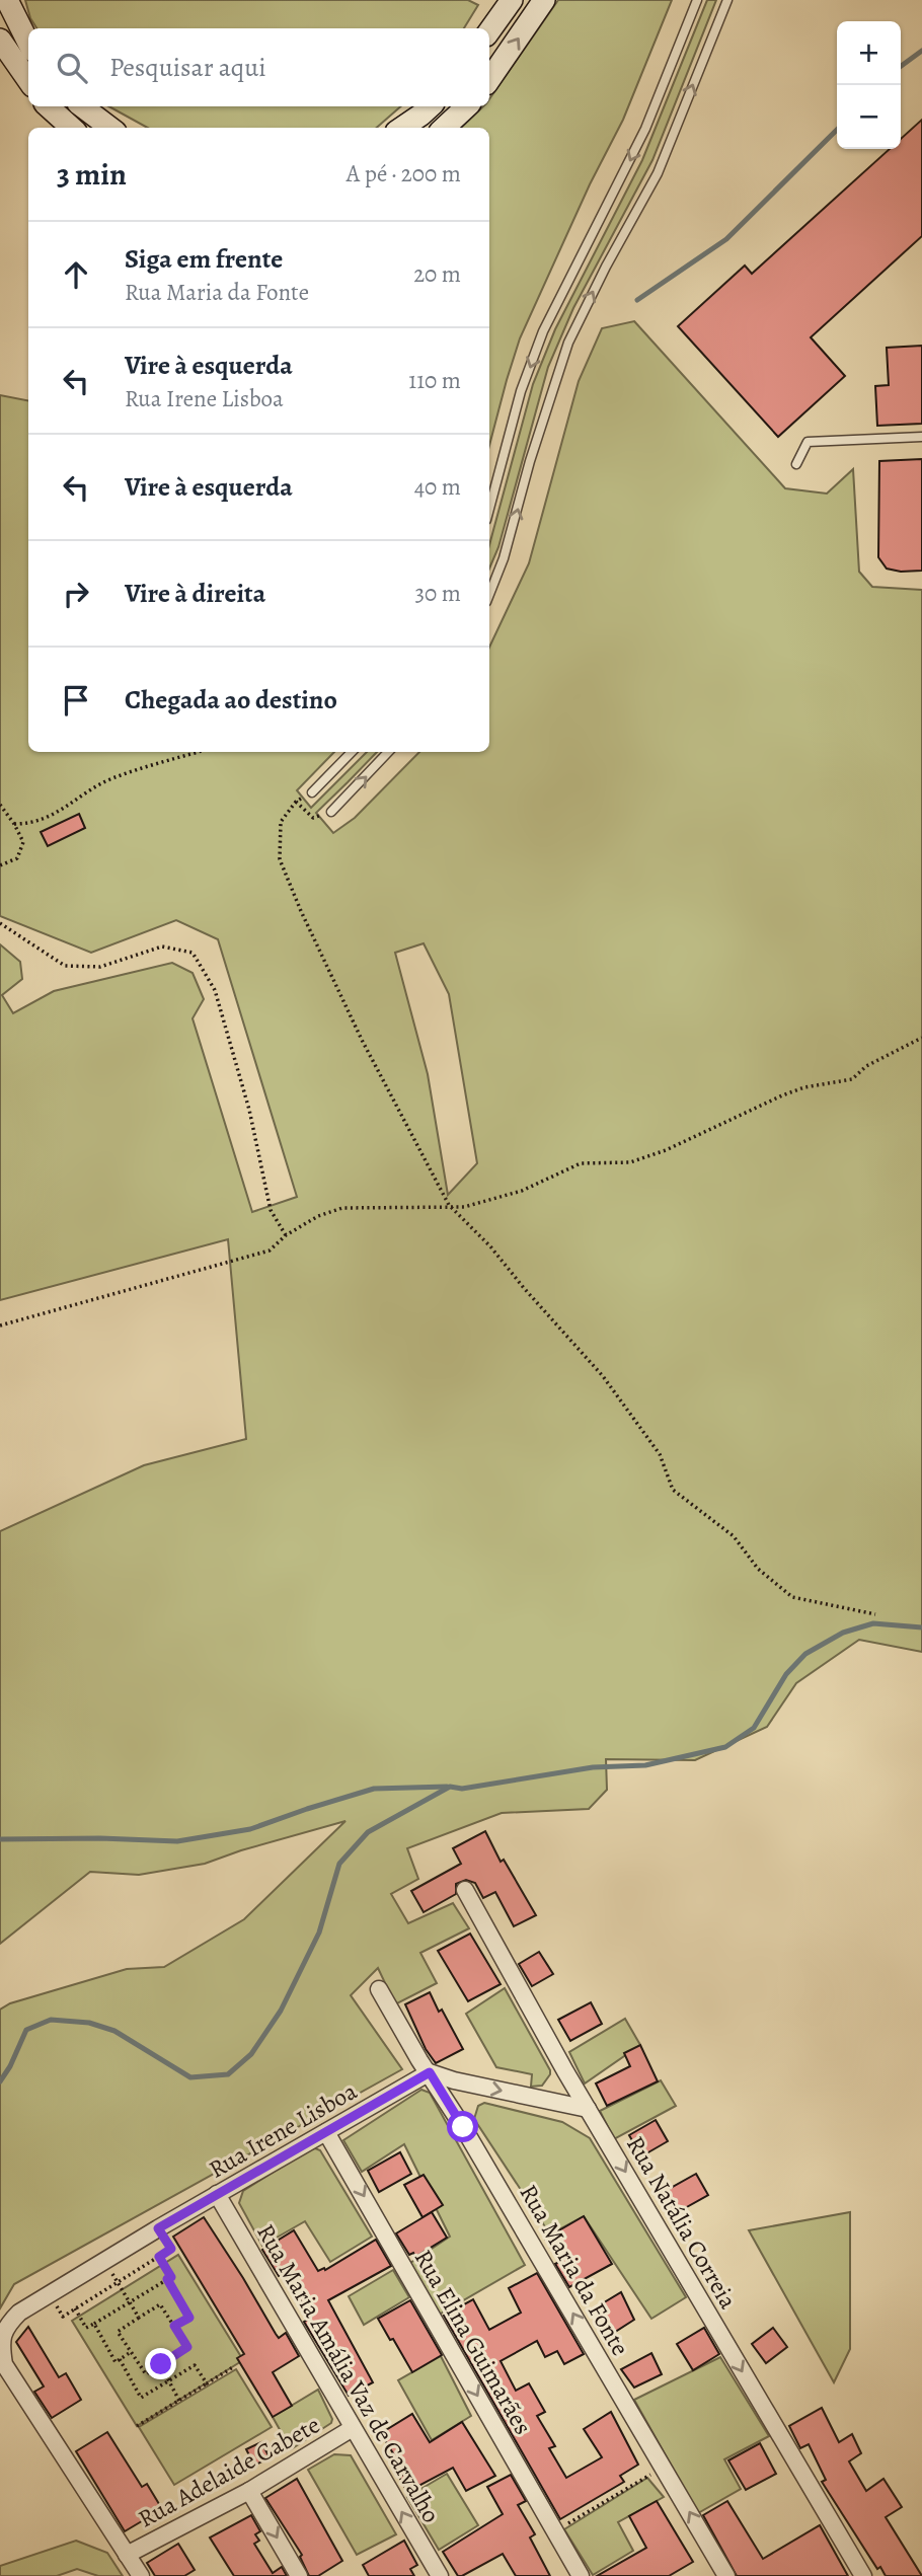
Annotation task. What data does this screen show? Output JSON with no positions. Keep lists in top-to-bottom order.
{
  "streets": {
    "street": [
      "Rua Irene Lisboa",
      "Rua Natália Correia",
      "Rua Maria da Fonte",
      "Rua Elina Guimarães",
      "Rua Maria Amália Vaz de Carvalho",
      "Rua Adelaide Cabete"
    ]
  },
  "crossings": [
    ["Rua Irene Lisboa", "Rua Maria da Fonte"],
    ["Rua Irene Lisboa", "Rua Elina Guimarães"],
    ["Rua Irene Lisboa", "Rua Maria Amália Vaz de Carvalho"],
    ["Rua Irene Lisboa", "Rua Adelaide Cabete"],
    ["Rua Maria Amália Vaz de Carvalho", "Rua Adelaide Cabete"]
  ],
  "one_way": ["Rua Natália Correia", "Rua Maria da Fonte", "Rua Elina Guimarães"],
  "page": {
    "map_buttons": ["+", "−"],
    "search": "Pesquisar aqui",
    "heading": ["3 min", "A pé · 200 m"],
    "list": [
      ["Siga em frente", "Rua Maria da Fonte", "20 m"],
      ["Vire à esquerda", "Rua Irene Lisboa", "110 m"],
      ["Vire à esquerda", "40 m"],
      ["Vire à direita", "30 m"],
      "Chegada ao destino"
    ]
  }
}
